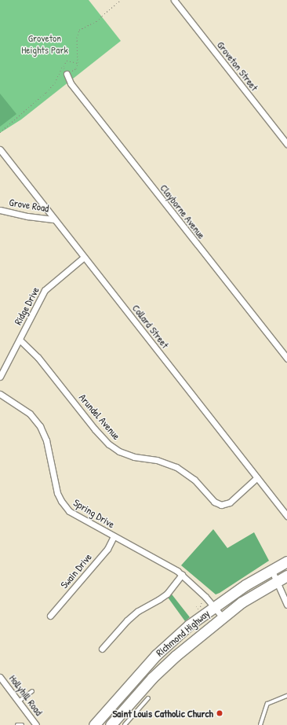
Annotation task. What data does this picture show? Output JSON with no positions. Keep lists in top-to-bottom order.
{
  "streets": {
    "highway": ["Richmond Highway"],
    "street": [
      "Groveton Street",
      "Grove Road",
      "Clayborne Avenue",
      "Ridge Drive",
      "Collard Street",
      "Arundel Avenue",
      "Spring Drive",
      "Swain Drive",
      "Hollyhill Road"
    ]
  },
  "crossings": [
    ["Grove Road", "Collard Street"],
    ["Ridge Drive", "Collard Street"],
    ["Ridge Drive", "Arundel Avenue"],
    ["Collard Street", "Arundel Avenue"],
    ["Spring Drive", "Swain Drive"],
    ["Spring Drive", "Richmond Highway"]
  ],
  "parks": ["Groveton Heights Park"],
  "places": ["Saint Louis Catholic Church"]
}
